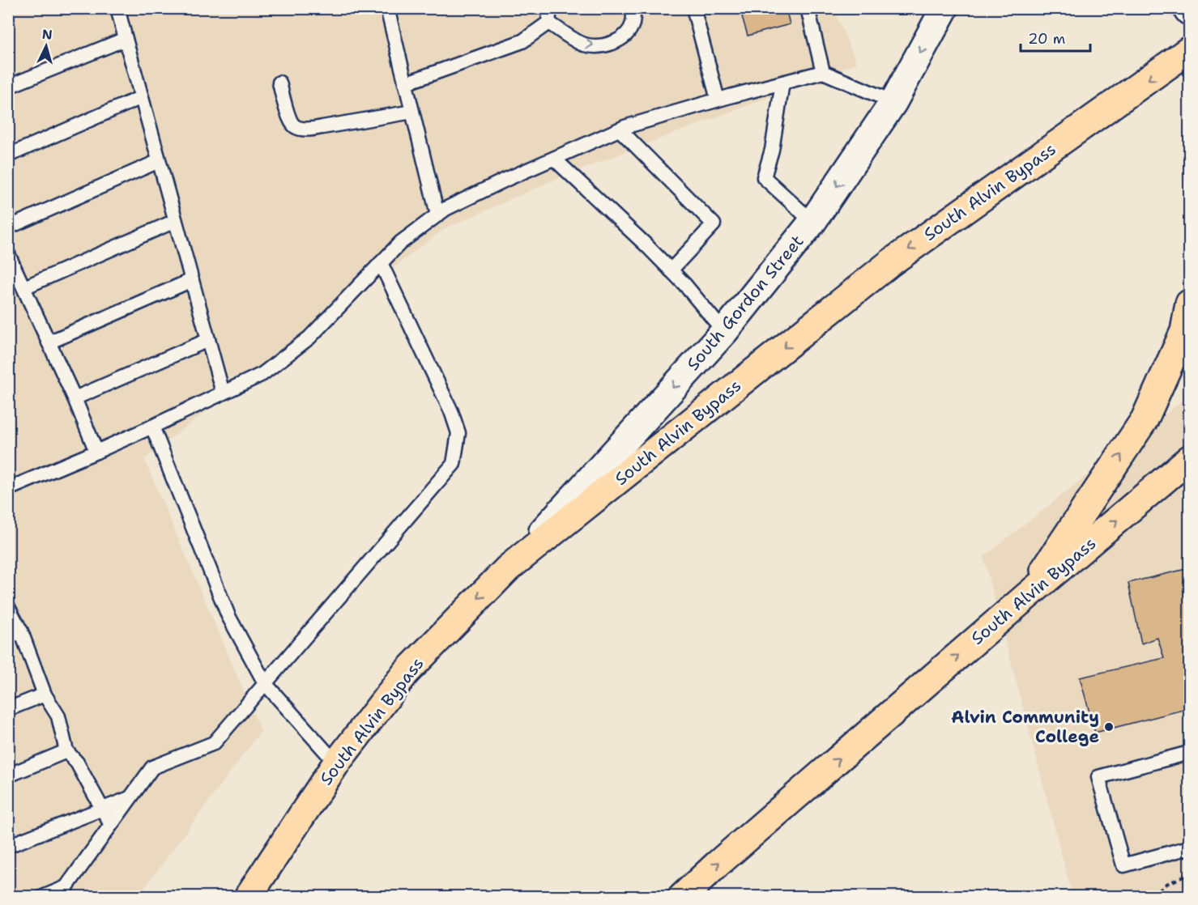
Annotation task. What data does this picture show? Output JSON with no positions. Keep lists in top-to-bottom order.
{
  "streets": {
    "main road": ["South Alvin Bypass", "South Gordon Street"]
  },
  "crossings": [
    ["South Alvin Bypass", "South Gordon Street"]
  ],
  "one_way": ["South Gordon Street"],
  "places": ["Alvin Community College"],
  "scale_bar": "20 m",
  "north": "top"
}
